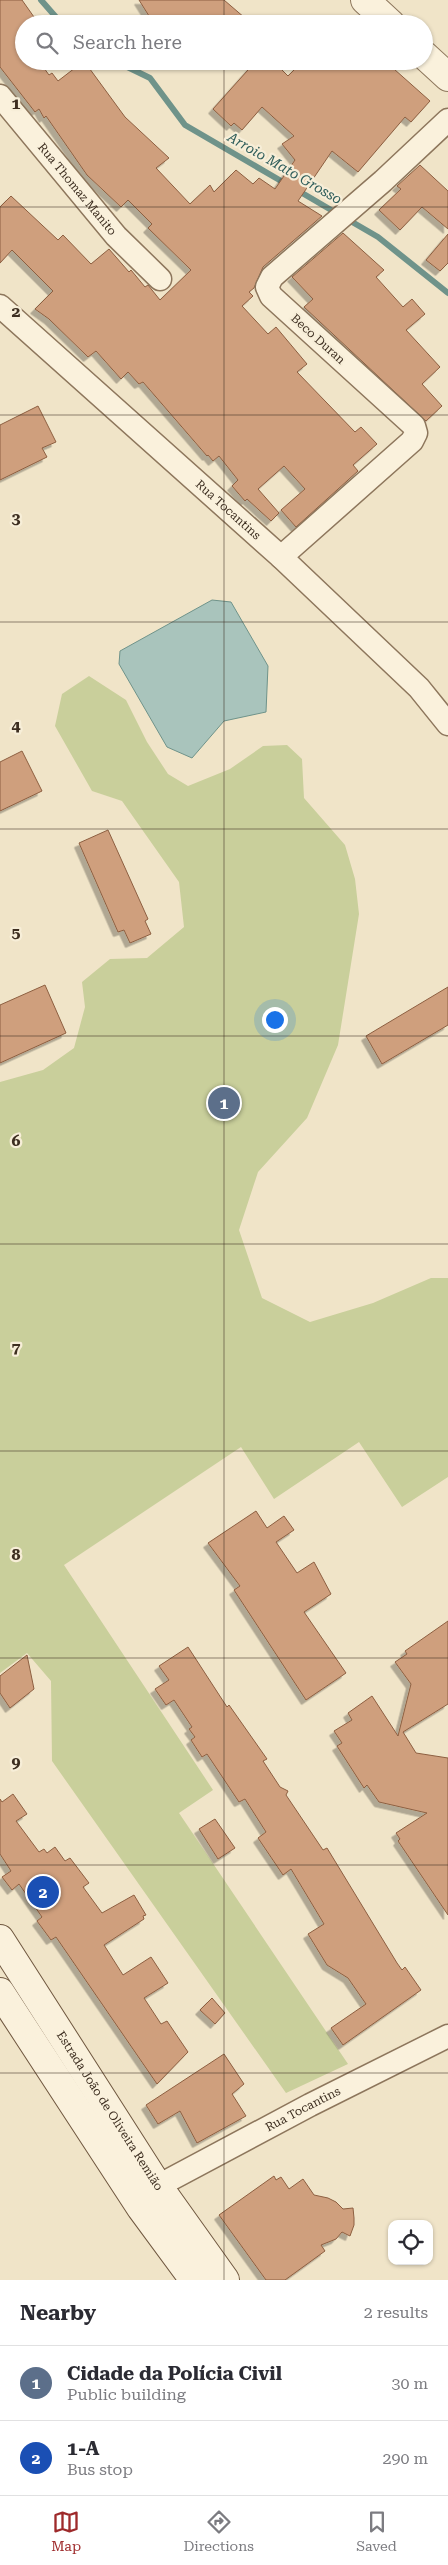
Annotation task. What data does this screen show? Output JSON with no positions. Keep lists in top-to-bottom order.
{
  "streets": {
    "main road": ["Estrada João de Oliveira Remião"],
    "street": ["Rua Thomaz Manito", "Beco Duran", "Rua Tocantins"]
  },
  "crossings": [
    ["Beco Duran", "Rua Tocantins"],
    ["Rua Tocantins", "Estrada João de Oliveira Remião"]
  ],
  "water": ["Arroio Mato Grosso"],
  "page": {
    "search": "Search here",
    "pins": ["1", "2"],
    "heading": ["Nearby", "2 results"],
    "list": [
      {
        "mark": "1",
        "name": "Cidade da Polícia Civil",
        "note": "Public building",
        "value": "30 m"
      },
      {
        "mark": "2",
        "name": "1-A",
        "note": "Bus stop",
        "value": "290 m"
      }
    ],
    "nav": ["Map", "Directions", "Saved"]
  },
  "grid": {
    "rows": [
      "1",
      "2",
      "3",
      "4",
      "5",
      "6",
      "7",
      "8",
      "9"
    ]
  }
}
